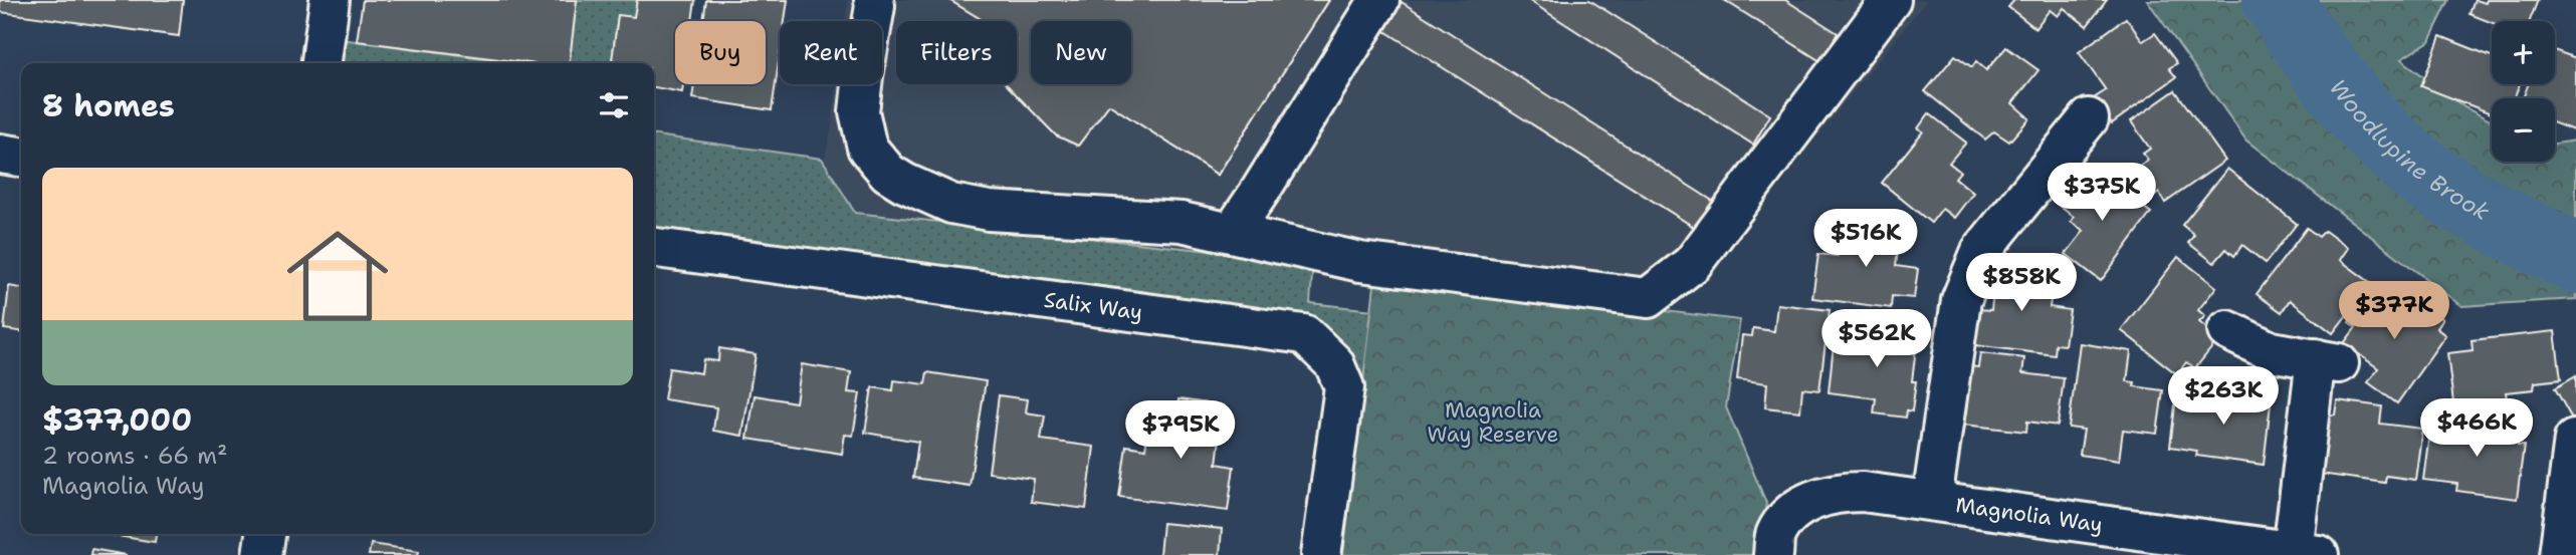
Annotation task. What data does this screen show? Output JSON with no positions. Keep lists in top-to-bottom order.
{
  "streets": {
    "street": ["Salix Way", "Magnolia Way"]
  },
  "water": ["Woodlupine Brook"],
  "parks": ["Magnolia Way Reserve"],
  "page": {
    "map_buttons": ["+", "−"],
    "chip": [
      "Buy",
      "Rent",
      "Filters",
      "New"
    ],
    "heading": "8 homes",
    "list": [
      {
        "name": "$377,000",
        "note": "2 rooms · 66 m² · Magnolia Way"
      }
    ],
    "price": [
      "$375K",
      "$516K",
      "$858K",
      "$377K",
      "$562K",
      "$263K",
      "$466K",
      "$795K"
    ]
  }
}
